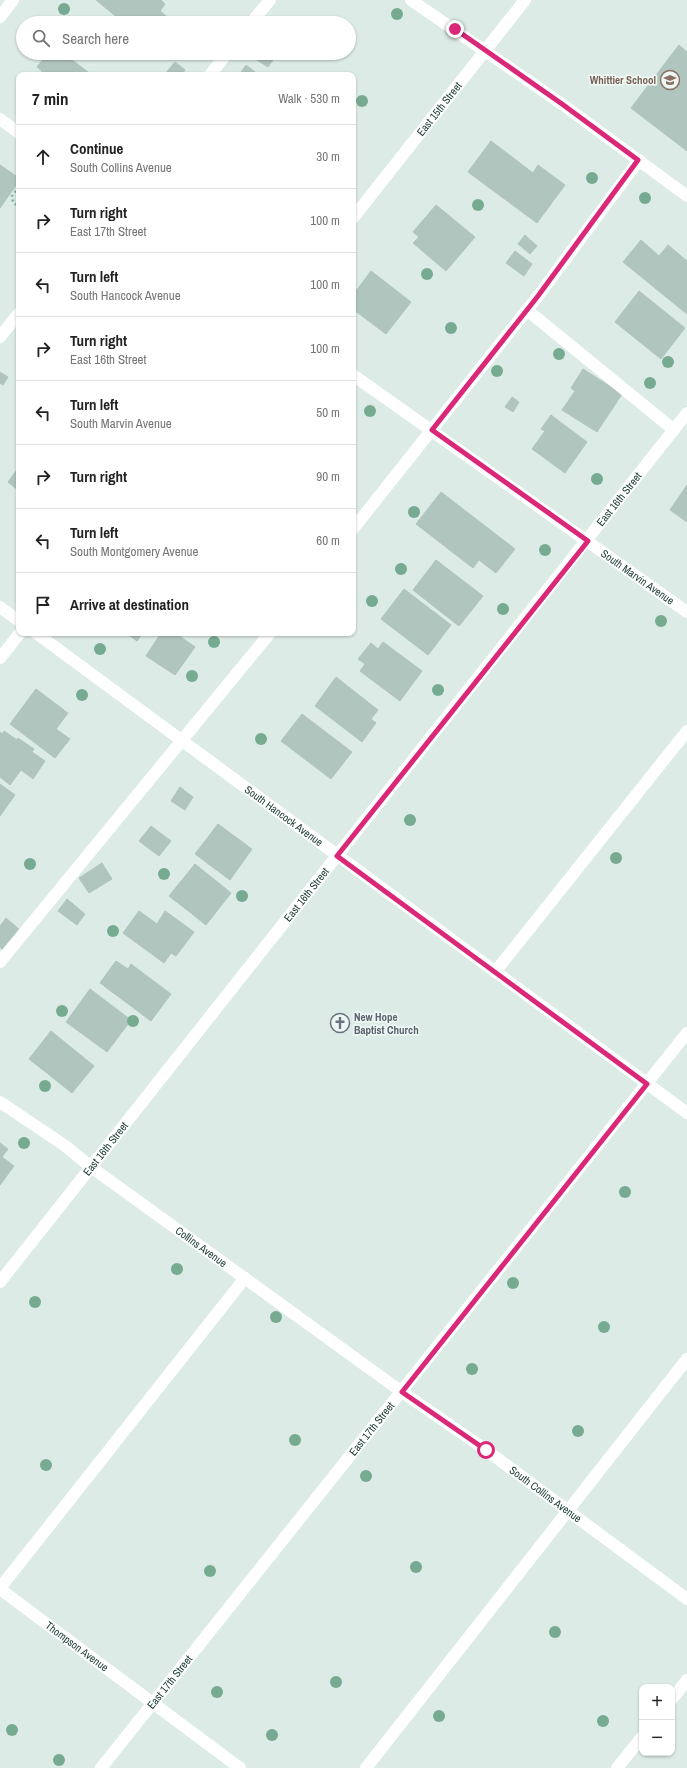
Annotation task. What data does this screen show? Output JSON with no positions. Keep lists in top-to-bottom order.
{
  "streets": {
    "street": [
      "East 15th Street",
      "East 16th Street",
      "South Marvin Avenue",
      "South Hancock Avenue",
      "Collins Avenue",
      "East 17th Street",
      "South Collins Avenue",
      "Thompson Avenue"
    ]
  },
  "crossings": [
    ["East 16th Street", "South Marvin Avenue"],
    ["East 16th Street", "South Hancock Avenue"],
    ["East 16th Street", "Collins Avenue"],
    ["South Hancock Avenue", "East 17th Street"],
    ["Collins Avenue", "East 17th Street"],
    ["Collins Avenue", "South Collins Avenue"],
    ["East 17th Street", "South Collins Avenue"],
    ["East 17th Street", "Thompson Avenue"]
  ],
  "places": {
    "school or university": ["Whittier School"],
    "church": ["New Hope Baptist Church"]
  },
  "page": {
    "search": "Search here",
    "heading": ["7 min", "Walk · 530 m"],
    "list": [
      ["Continue", "South Collins Avenue", "30 m"],
      ["Turn right", "East 17th Street", "100 m"],
      ["Turn left", "South Hancock Avenue", "100 m"],
      ["Turn right", "East 16th Street", "100 m"],
      ["Turn left", "South Marvin Avenue", "50 m"],
      ["Turn right", "90 m"],
      ["Turn left", "South Montgomery Avenue", "60 m"],
      "Arrive at destination"
    ],
    "map_buttons": ["+", "−"]
  }
}
